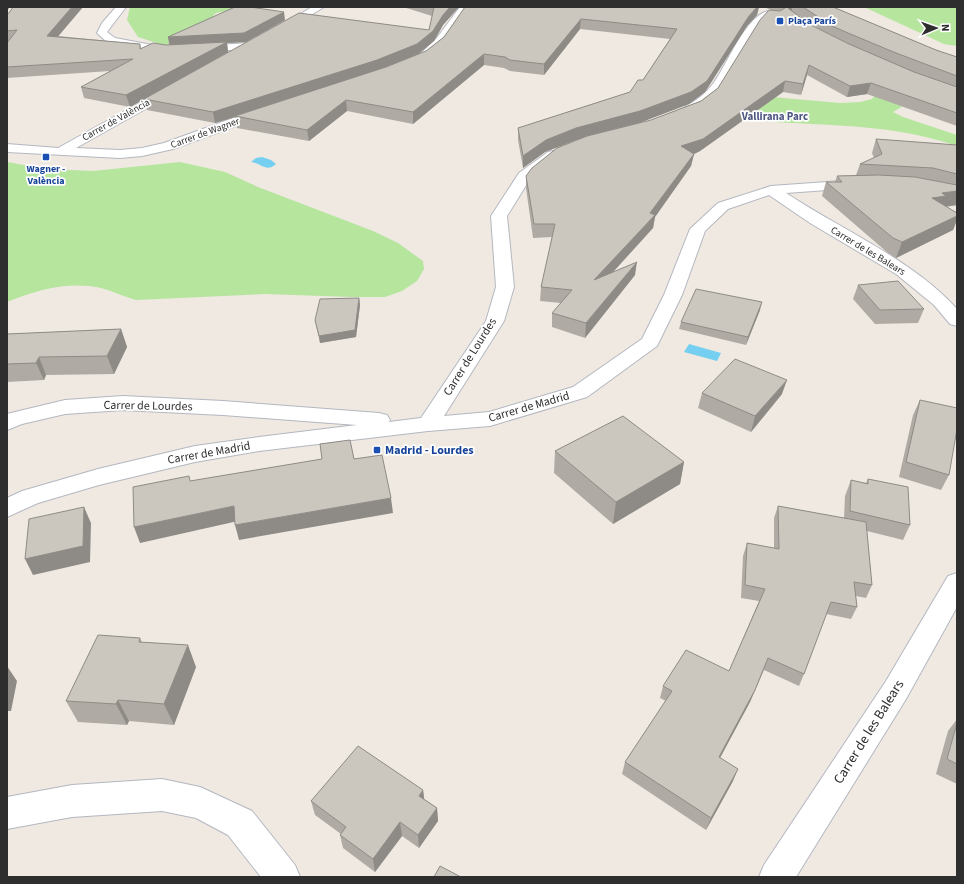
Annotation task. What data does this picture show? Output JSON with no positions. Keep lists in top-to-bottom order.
{
  "streets": {
    "street": [
      "Carrer de València",
      "Carrer de Wagner",
      "Carrer de les Balears",
      "Carrer de Lourdes",
      "Carrer de Madrid"
    ]
  },
  "crossings": [
    ["Carrer de València", "Carrer de Wagner"],
    ["Carrer de les Balears", "Carrer de Madrid"],
    ["Carrer de Lourdes", "Carrer de Madrid"]
  ],
  "districts": ["Vallirana Parc"],
  "places": {
    "transit": ["Plaça París", "Wagner - València", "Madrid - Lourdes"]
  },
  "north": "right"
}
